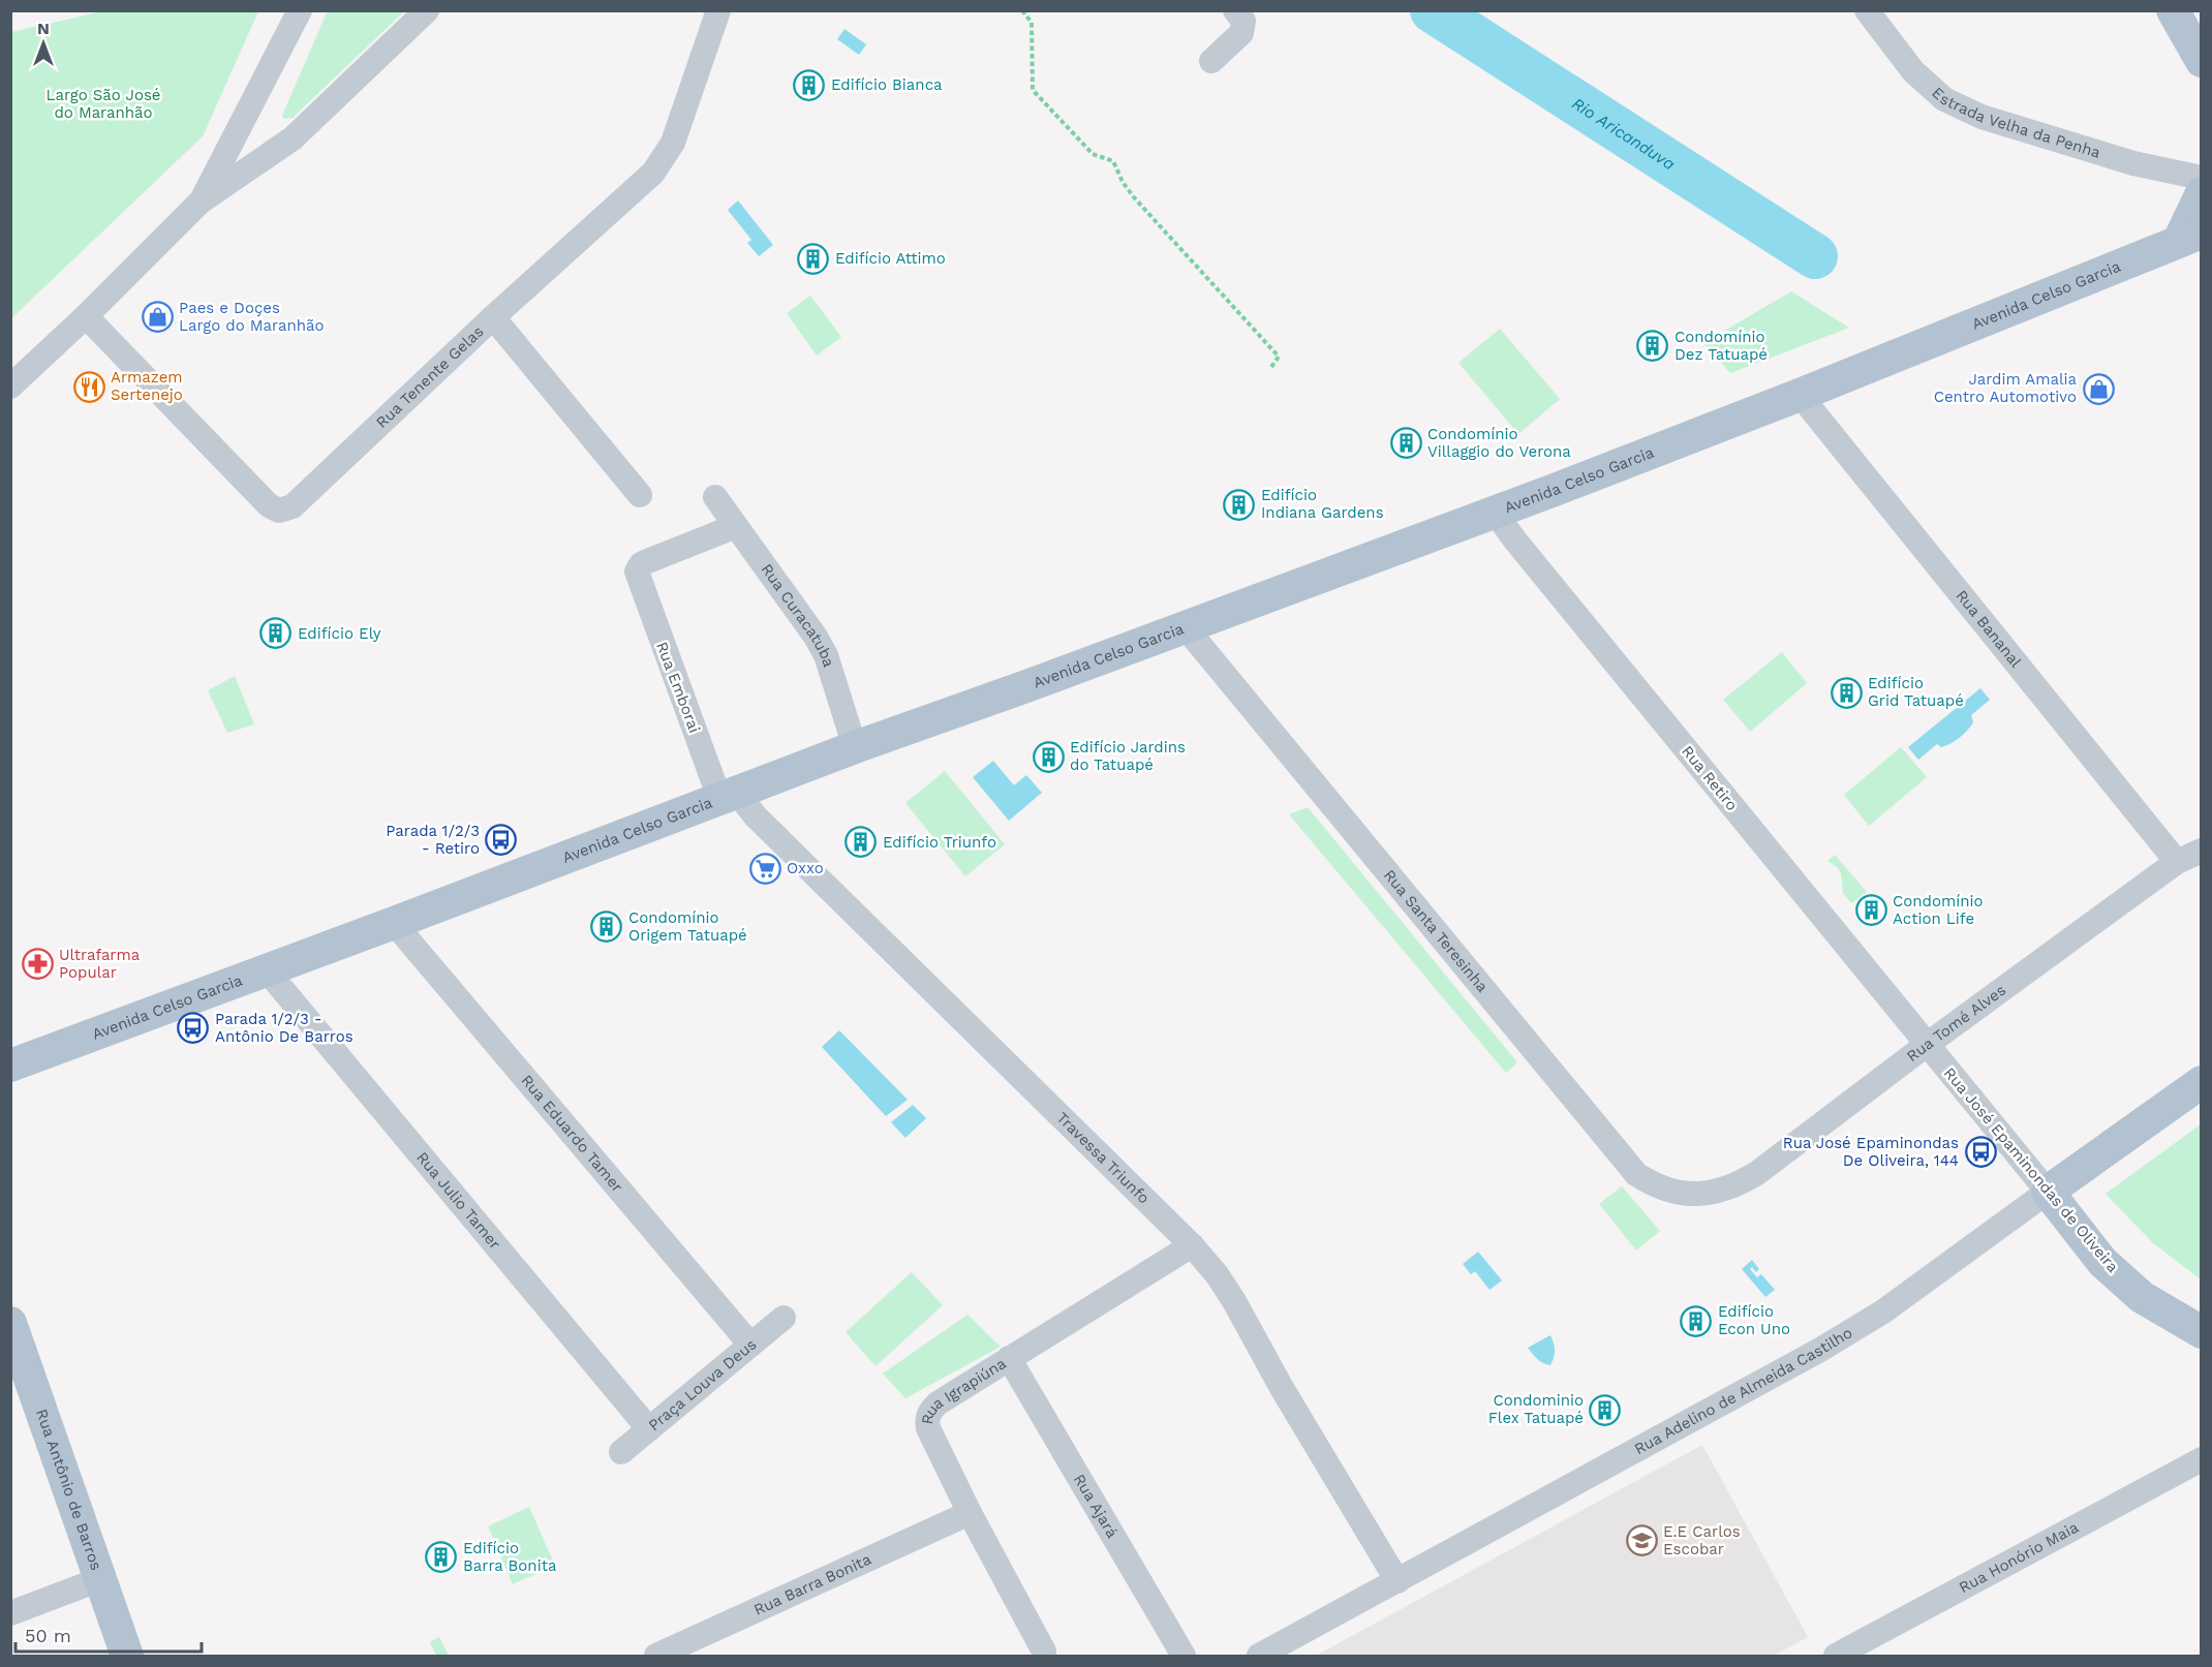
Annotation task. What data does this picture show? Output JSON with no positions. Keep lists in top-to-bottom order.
{
  "streets": {
    "main road": [
      "Avenida Celso Garcia",
      "Rua José Epaminondas de Oliveira",
      "Rua Adelino de Almeida Castilho",
      "Rua Antônio de Barros"
    ],
    "street": [
      "Estrada Velha da Penha",
      "Rua Tenente Gelas",
      "Rua Curacatuba",
      "Rua Bananal",
      "Rua Emborai",
      "Rua Retiro",
      "Rua Santa Teresinha",
      "Rua Tomé Alves",
      "Rua Eduardo Tamer",
      "Travessa Triunfo",
      "Rua Julio Tamer",
      "Praça Louva Deus",
      "Rua Igrapiúna",
      "Rua Ajará",
      "Rua Honório Maia",
      "Rua Barra Bonita"
    ]
  },
  "crossings": [
    ["Avenida Celso Garcia", "Rua Curacatuba"],
    ["Avenida Celso Garcia", "Rua Bananal"],
    ["Avenida Celso Garcia", "Rua Emborai"],
    ["Avenida Celso Garcia", "Rua Retiro"],
    ["Avenida Celso Garcia", "Rua Santa Teresinha"],
    ["Avenida Celso Garcia", "Rua Eduardo Tamer"],
    ["Avenida Celso Garcia", "Travessa Triunfo"],
    ["Avenida Celso Garcia", "Rua Julio Tamer"],
    ["Rua Curacatuba", "Rua Emborai"],
    ["Rua Bananal", "Rua Tomé Alves"],
    ["Rua Emborai", "Travessa Triunfo"],
    ["Rua Retiro", "Rua Tomé Alves"],
    ["Rua Retiro", "Rua José Epaminondas de Oliveira"],
    ["Rua Santa Teresinha", "Rua Tomé Alves"],
    ["Rua Tomé Alves", "Rua José Epaminondas de Oliveira"],
    ["Rua Eduardo Tamer", "Praça Louva Deus"],
    ["Travessa Triunfo", "Rua Adelino de Almeida Castilho"],
    ["Travessa Triunfo", "Rua Igrapiúna"],
    ["Rua José Epaminondas de Oliveira", "Rua Adelino de Almeida Castilho"],
    ["Rua Julio Tamer", "Praça Louva Deus"],
    ["Rua Igrapiúna", "Rua Ajará"],
    ["Rua Igrapiúna", "Rua Barra Bonita"]
  ],
  "water": ["Rio Aricanduva"],
  "parks": ["Largo São José do Maranhão"],
  "places": {
    "building": [
      "Edifício Bianca",
      "Edifício Attimo",
      "Condomínio Dez Tatuapé",
      "Condomínio Villaggio do Verona",
      "Edifício Indiana Gardens",
      "Edifício Ely",
      "Edifício Grid Tatuapé",
      "Edifício Jardins do Tatuapé",
      "Edifício Triunfo",
      "Condomínio Action Life",
      "Condomínio Origem Tatuapé",
      "Edifício Econ Uno",
      "Condominio Flex Tatuapé",
      "Edifício Barra Bonita"
    ],
    "shop": ["Paes e Doçes Largo do Maranhão", "Jardim Amalia Centro Automotivo"],
    "restaurant": ["Armazem Sertenejo"],
    "bus stop": ["Parada 1/2/3 - Retiro", "Parada 1/2/3 - Antônio De Barros", "Rua José Epaminondas De Oliveira, 144"],
    "supermarket": ["Oxxo"],
    "pharmacy": ["Ultrafarma Popular"],
    "school or university": ["E.E Carlos Escobar"]
  },
  "scale_bar": "50 m",
  "north": "top"
}
